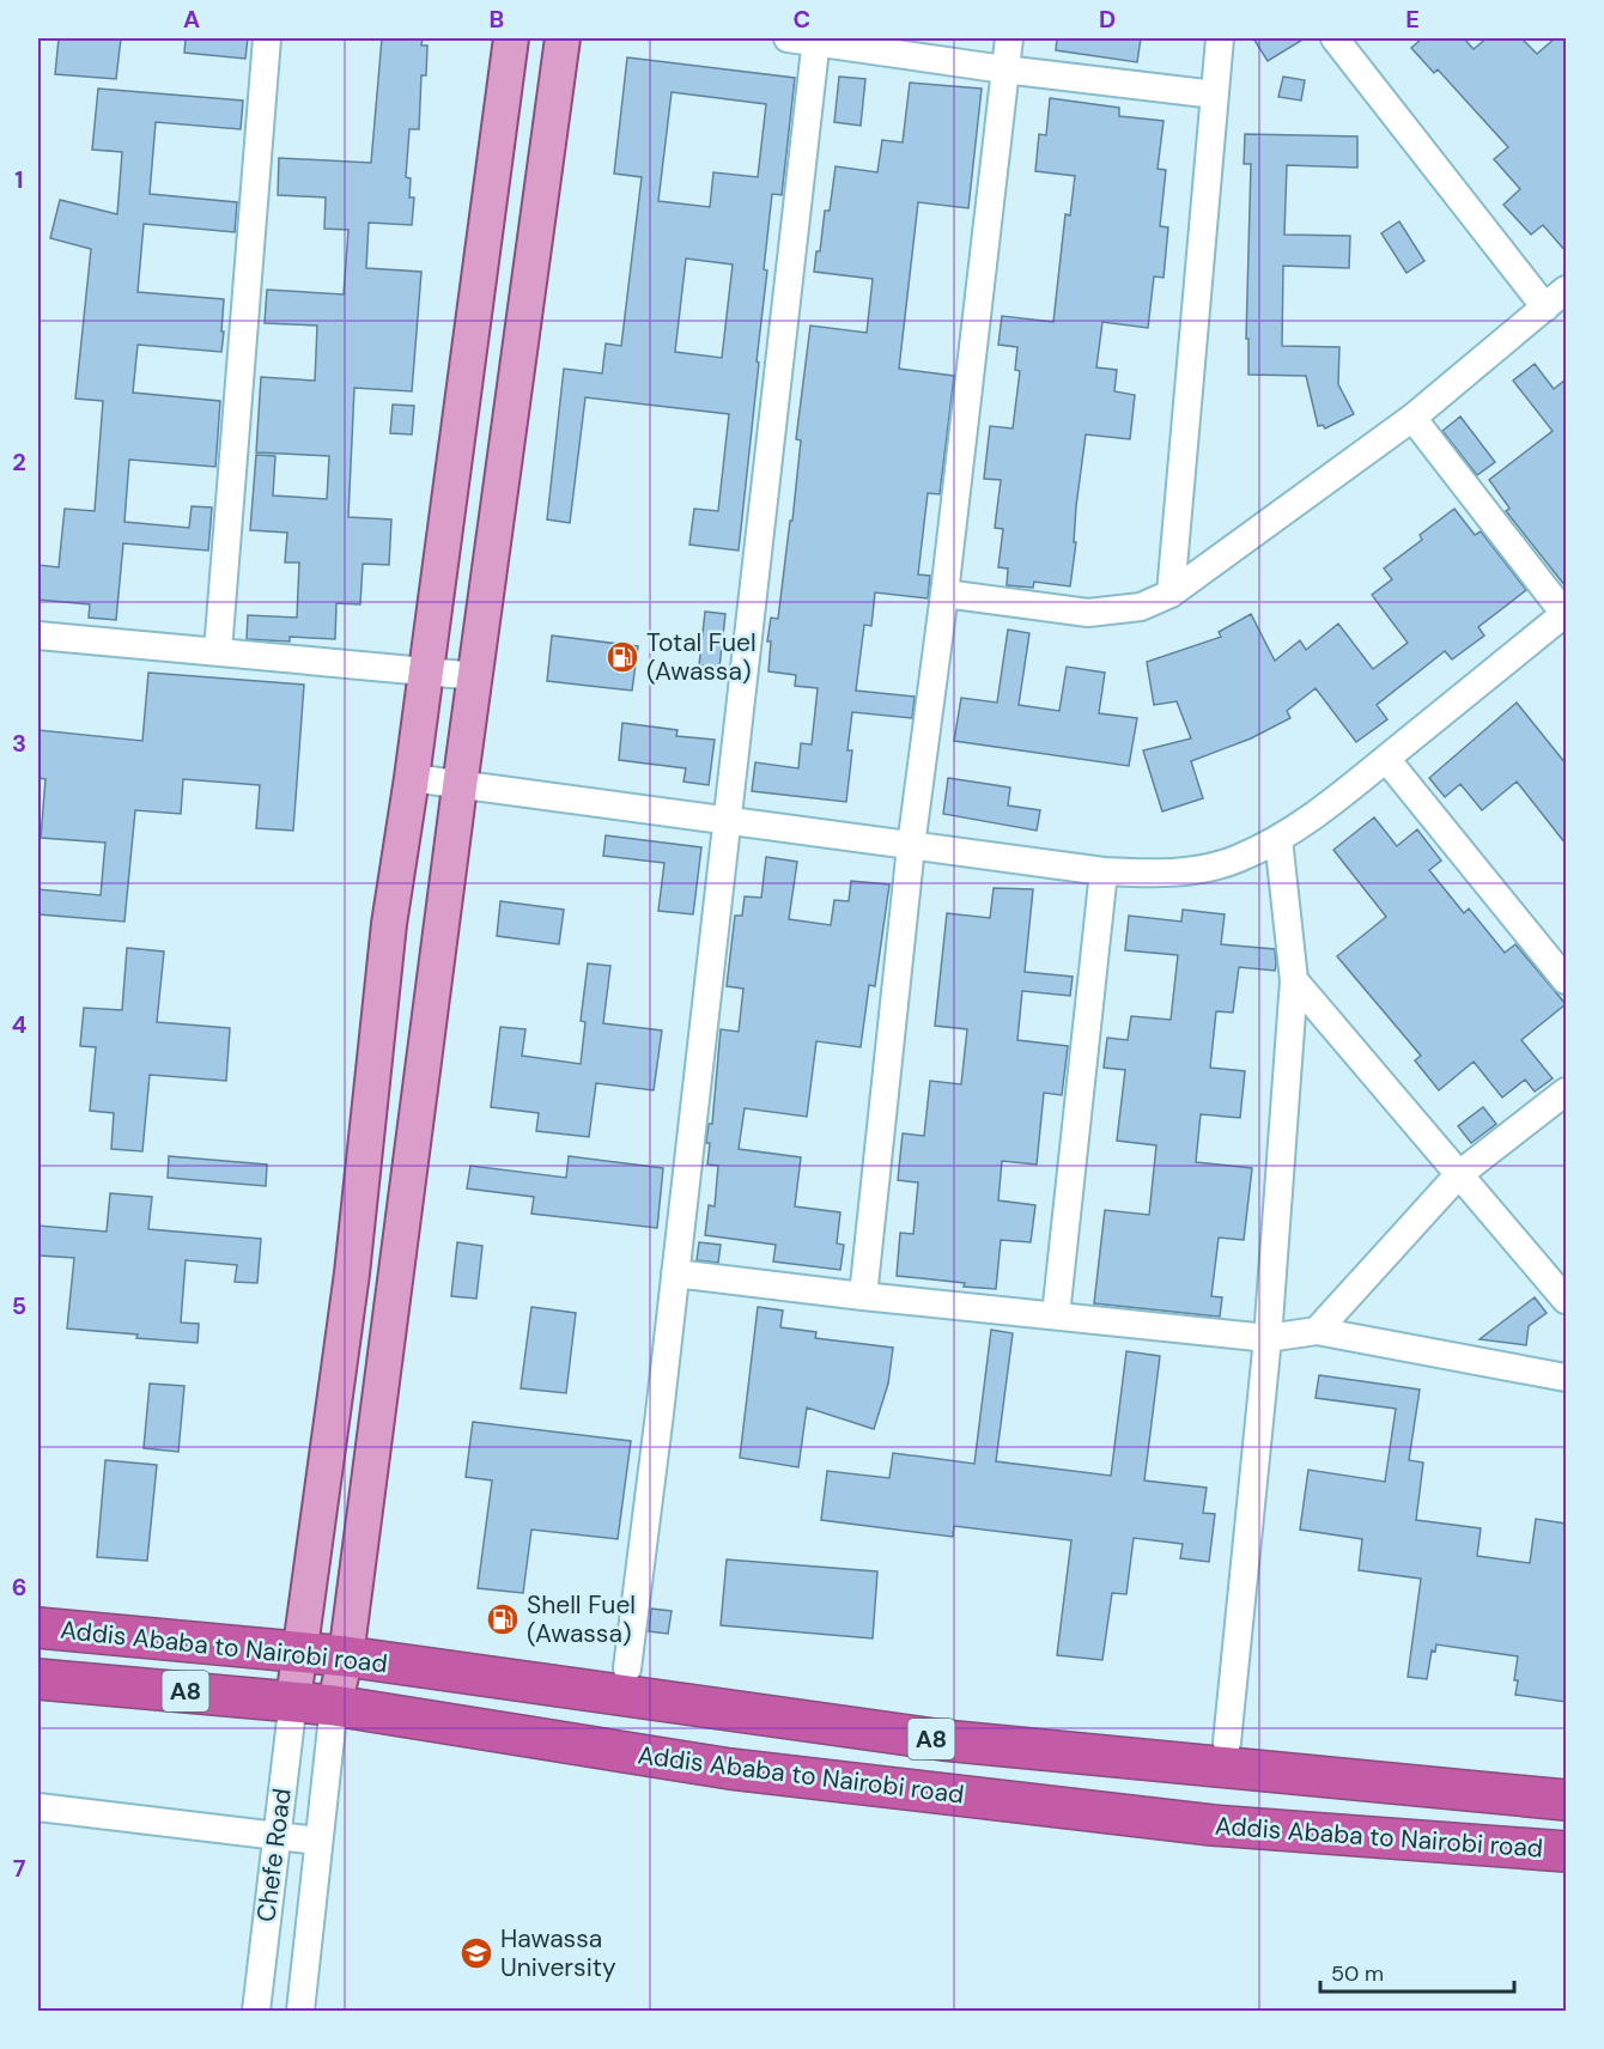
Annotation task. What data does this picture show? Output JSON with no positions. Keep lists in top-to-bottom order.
{
  "streets": {
    "highway": ["Addis Ababa to Nairobi road", "A8"],
    "street": ["Chefe Road"]
  },
  "crossings": [
    ["Addis Ababa to Nairobi road", "Chefe Road"]
  ],
  "places": {
    "fuel station": ["Total Fuel (Awassa)", "Shell Fuel (Awassa)"],
    "school or university": ["Hawassa University"]
  },
  "scale_bar": "50 m",
  "grid": {
    "columns": [
      "A",
      "B",
      "C",
      "D",
      "E"
    ],
    "rows": [
      "1",
      "2",
      "3",
      "4",
      "5",
      "6",
      "7"
    ]
  }
}
